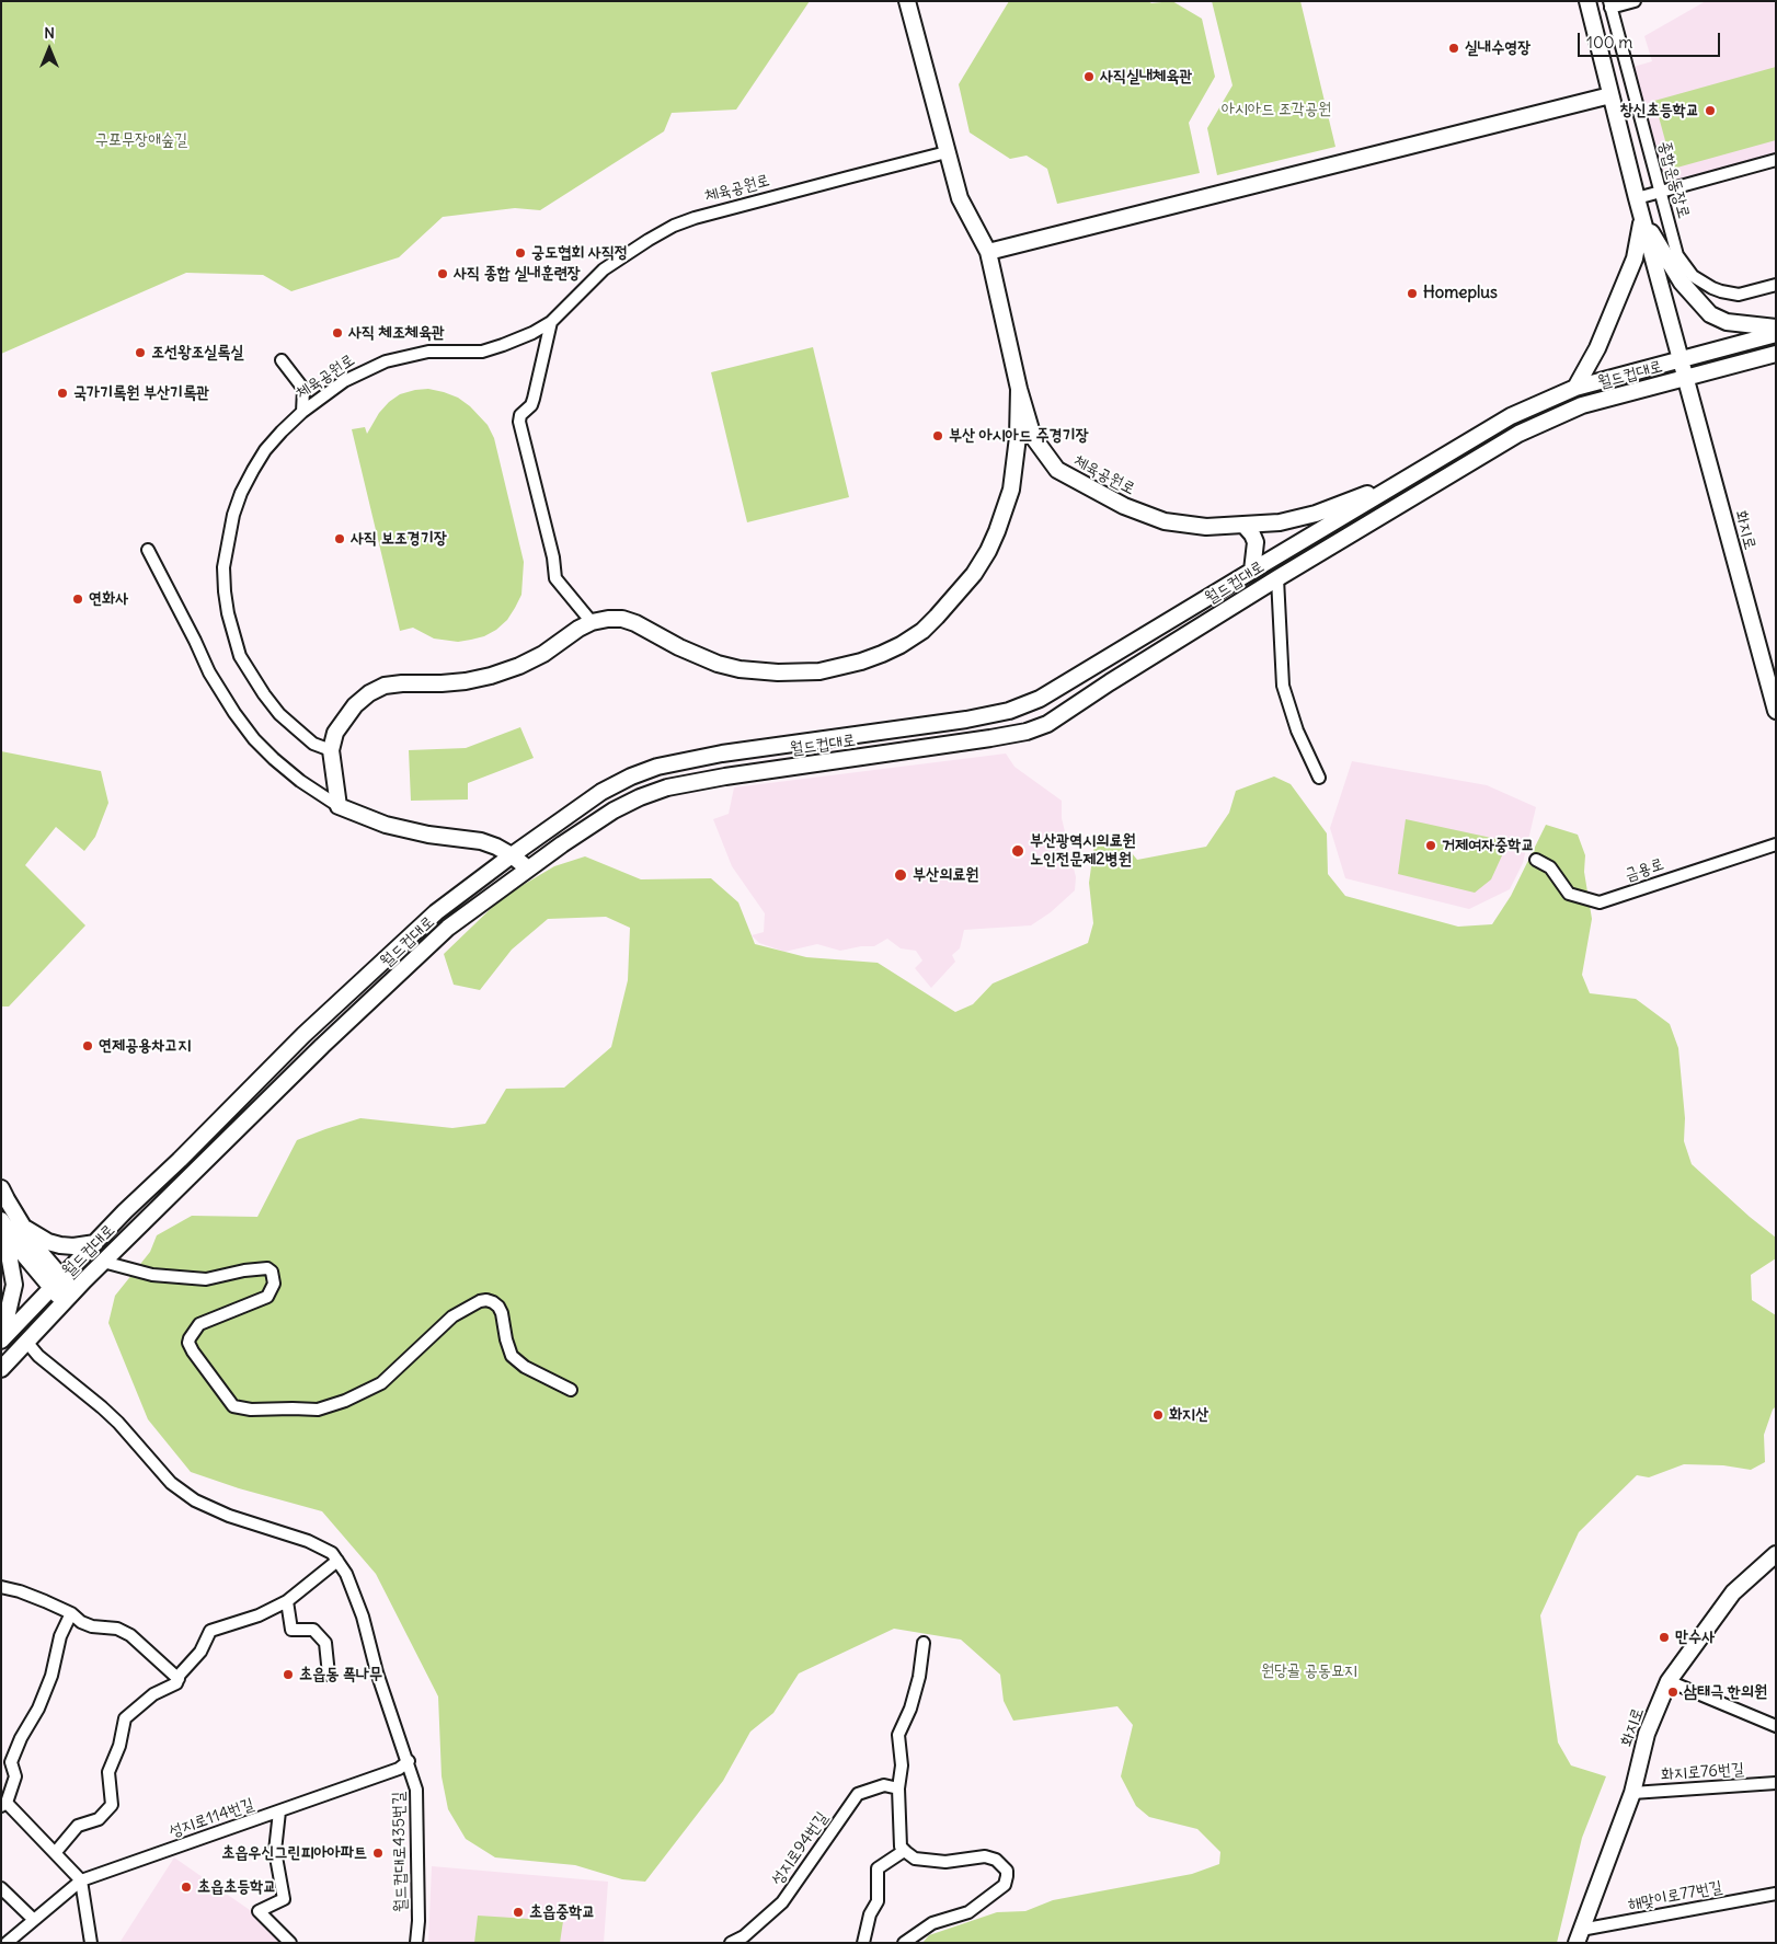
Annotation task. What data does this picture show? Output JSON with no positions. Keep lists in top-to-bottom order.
{
  "streets": {
    "main road": ["체육공원로", "월드컵대로", "화지로"],
    "street": [
      "종합운동장로",
      "금용로",
      "화지로76번길",
      "성지로114번길",
      "성지로94번길",
      "월드컵대로435번길",
      "해맞이로77번길"
    ]
  },
  "crossings": [
    ["체육공원로", "월드컵대로"],
    ["월드컵대로", "화지로"],
    ["화지로", "화지로76번길"],
    ["화지로", "해맞이로77번길"],
    ["성지로114번길", "월드컵대로435번길"]
  ],
  "parks": ["아시아드 조각공원", "구포무장애숲길", "원당골 공동묘지"],
  "places": [
    "실내수영장",
    "사직실내체육관",
    "창신초등학교",
    "궁도협회 사직정",
    "사직 종합 실내훈련장",
    "Homeplus",
    "사직 체조체육관",
    "조선왕조실록실",
    "국가기록원 부산기록관",
    "부산 아시아드 주경기장",
    "사직 보조경기장",
    "연화사",
    "거제여자중학교",
    "부산광역시의료원 노인전문제2병원",
    "부산의료원",
    "연제공용차고지",
    "화지산",
    "만수사",
    "초읍동 폭나무",
    "삼태극 한의원",
    "초읍우신그린피아아파트",
    "초읍초등학교",
    "초읍중학교"
  ],
  "scale_bar": "100 m",
  "north": "top"
}
